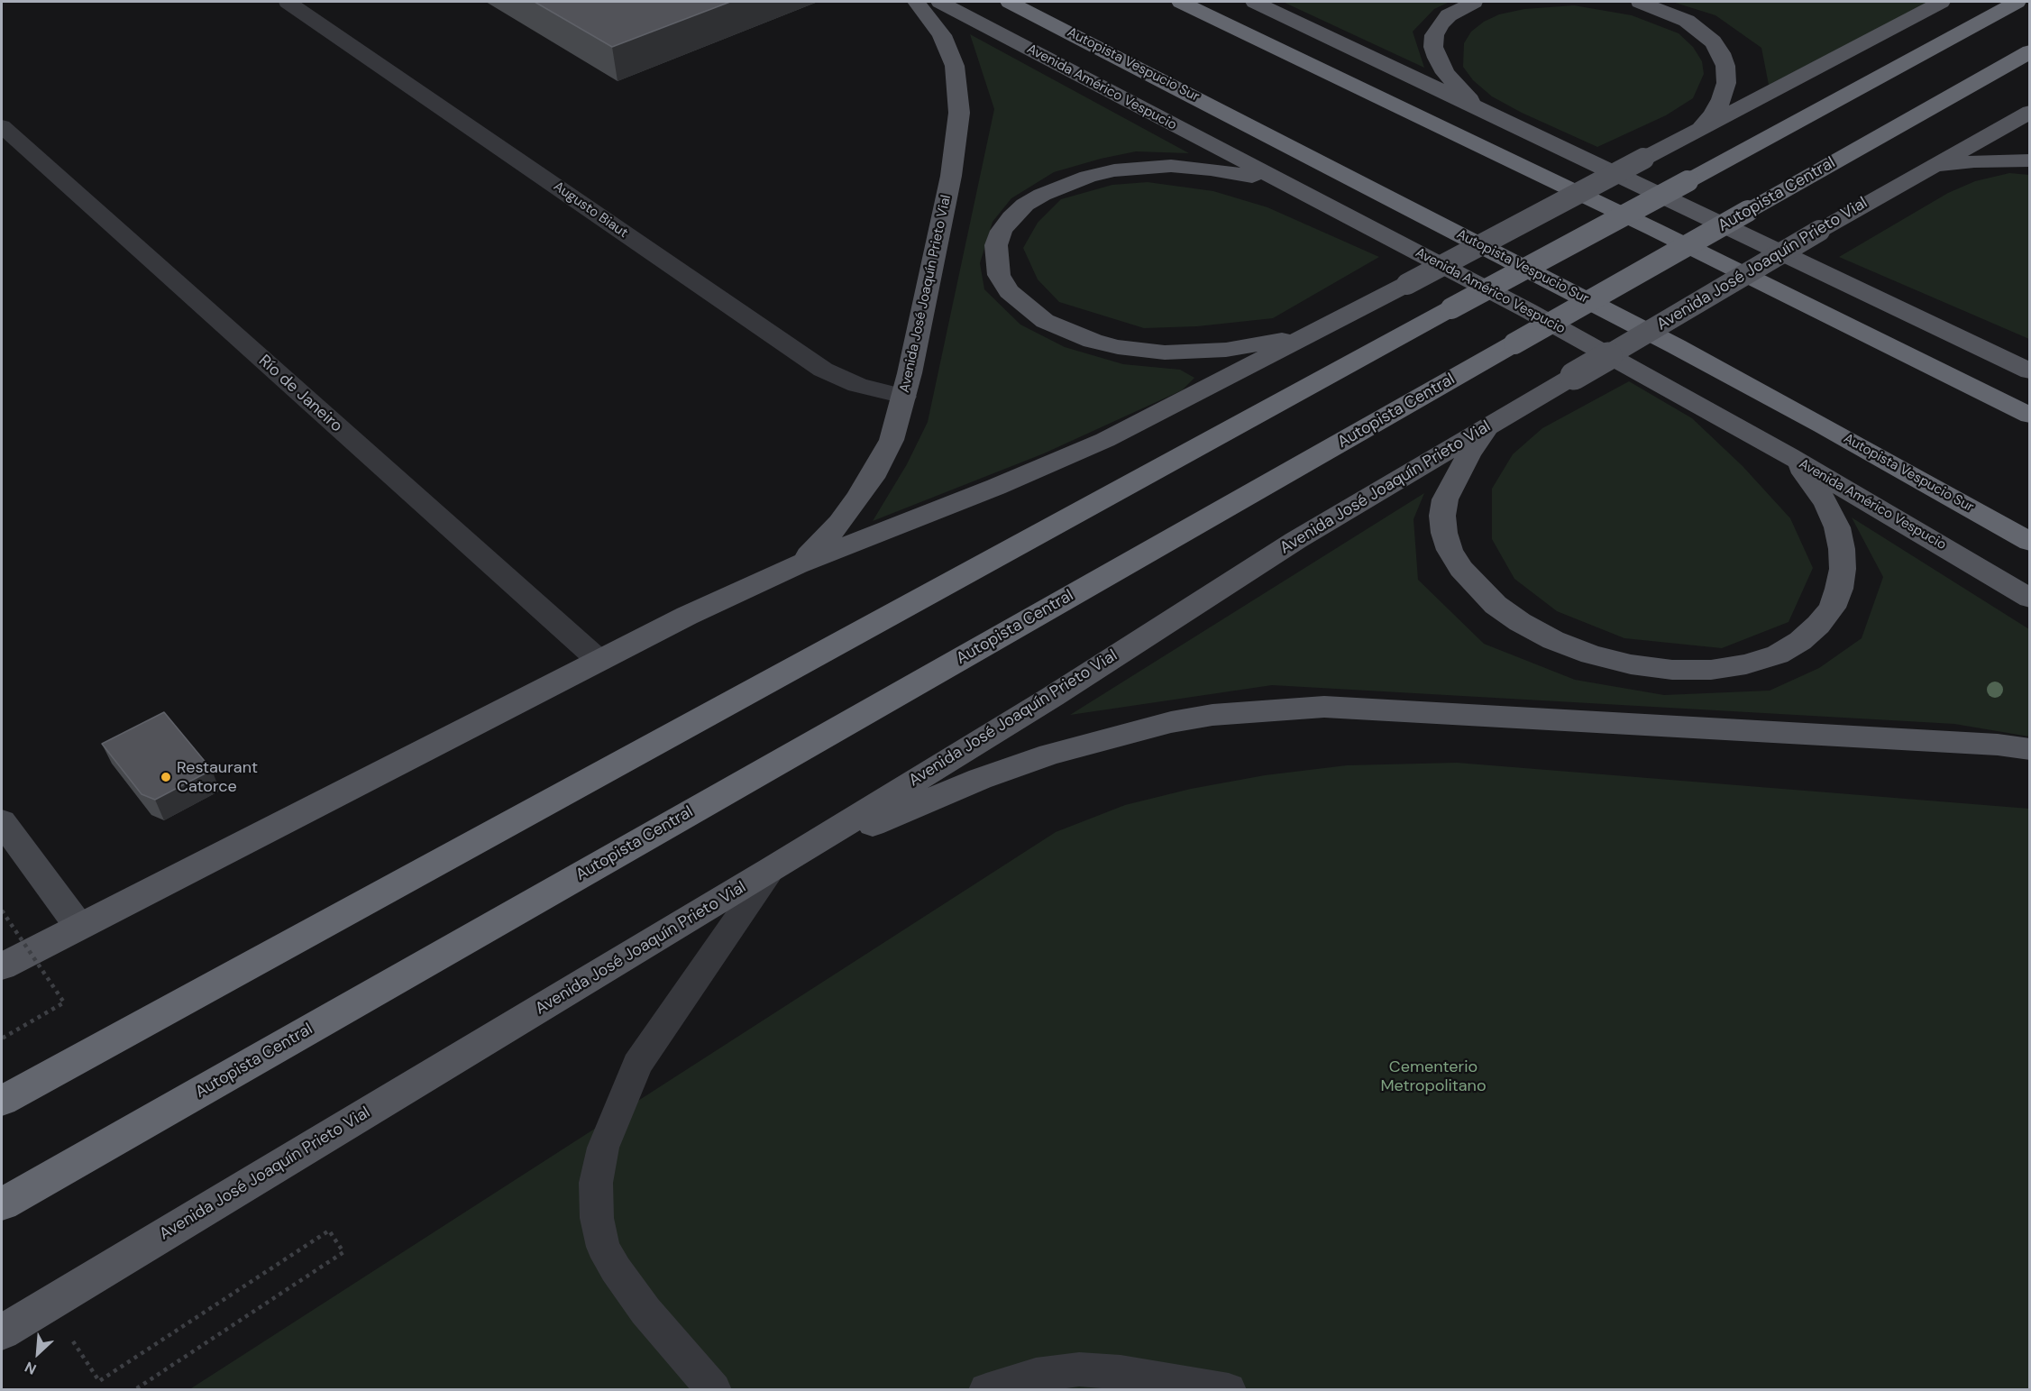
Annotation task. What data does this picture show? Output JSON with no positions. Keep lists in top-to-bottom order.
{
  "streets": {
    "highway": ["Autopista Vespucio Sur", "Autopista Central"],
    "main road": ["Avenida Américo Vespucio", "Avenida José Joaquín Prieto Vial"],
    "street": ["Augusto Biaut", "Río de Janeiro"]
  },
  "crossings": [
    ["Augusto Biaut", "Avenida José Joaquín Prieto Vial"],
    ["Avenida José Joaquín Prieto Vial", "Río de Janeiro"]
  ],
  "parks": ["Cementerio Metropolitano"],
  "places": ["Restaurant Catorce"],
  "north": "bottom left"
}
